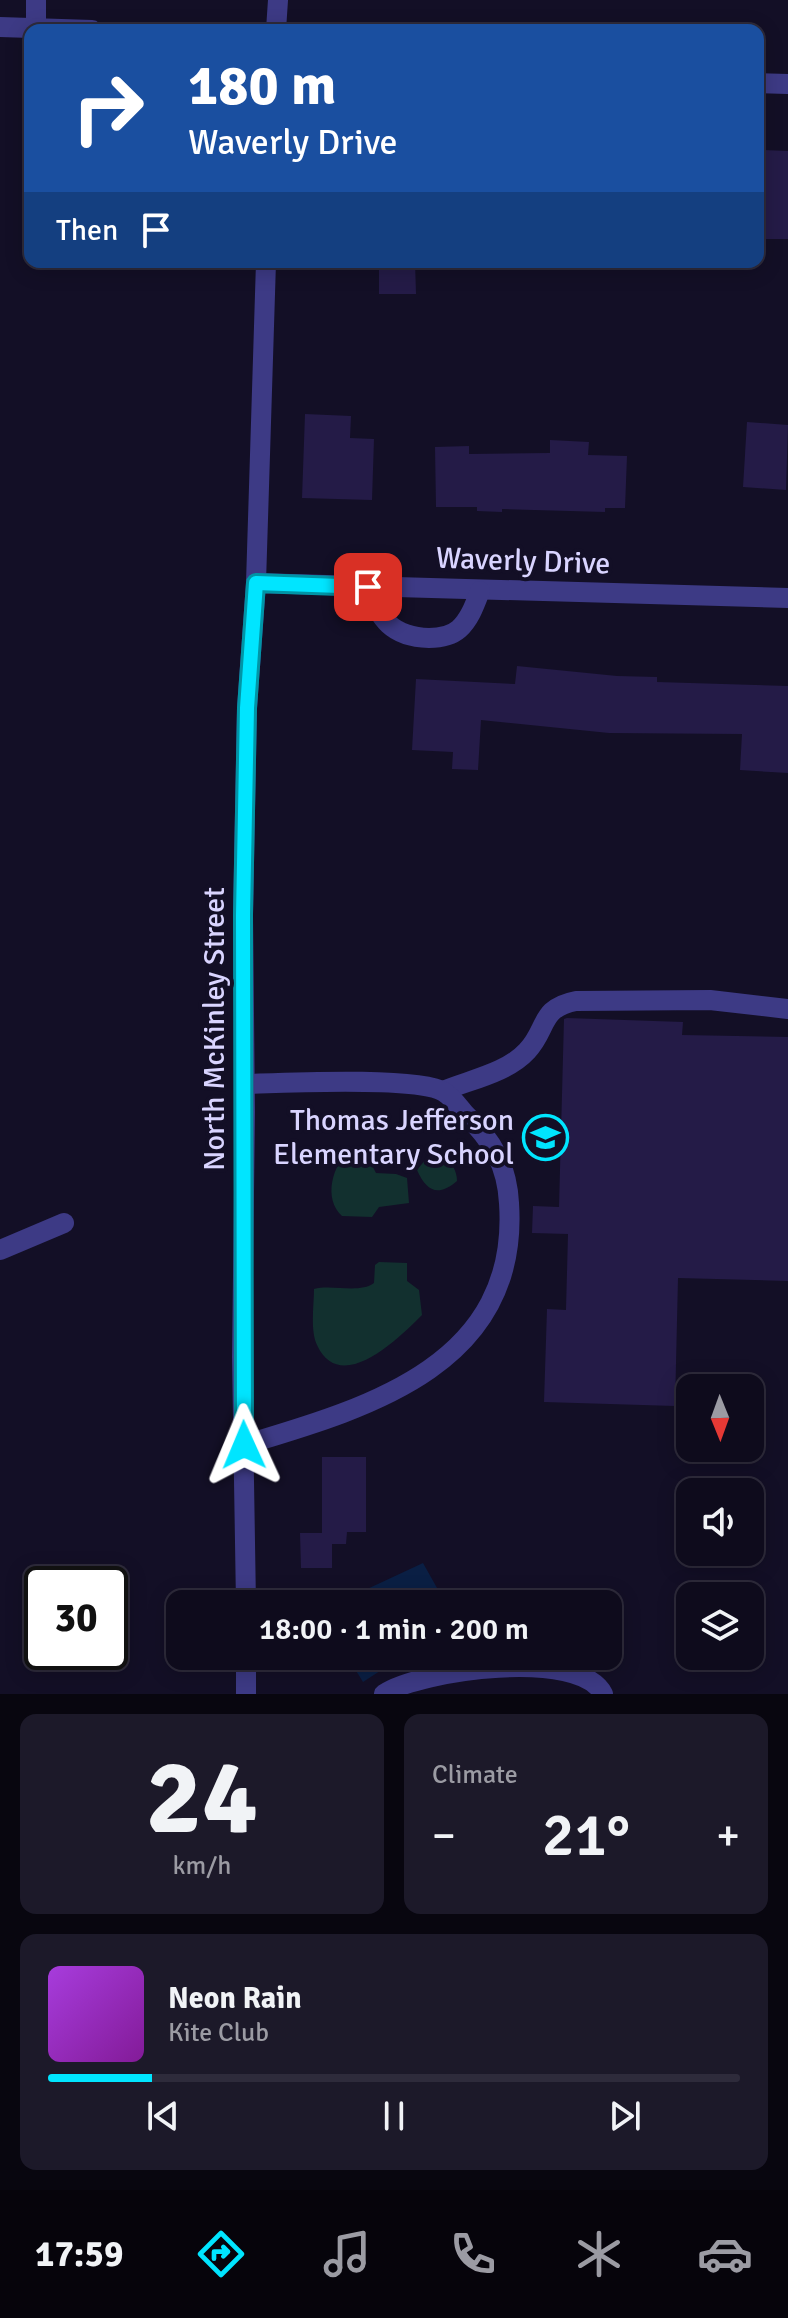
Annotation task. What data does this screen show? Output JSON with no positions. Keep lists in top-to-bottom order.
{
  "streets": {
    "street": ["Waverly Drive", "North McKinley Street"]
  },
  "crossings": [
    ["Waverly Drive", "North McKinley Street"]
  ],
  "places": {
    "school or university": ["Thomas Jefferson Elementary School"]
  },
  "north": "bottom",
  "page": {
    "turn": ["180 m", "Waverly Drive"],
    "then": "Then",
    "limit": "30",
    "trip": "18:00 · 1 min · 200 m",
    "tile": [
      ["24", "km/h"],
      "Climate"
    ],
    "heat": ["−", "21°", "+"],
    "song": ["Neon Rain", "Kite Club"],
    "tabs": "17:59"
  }
}
